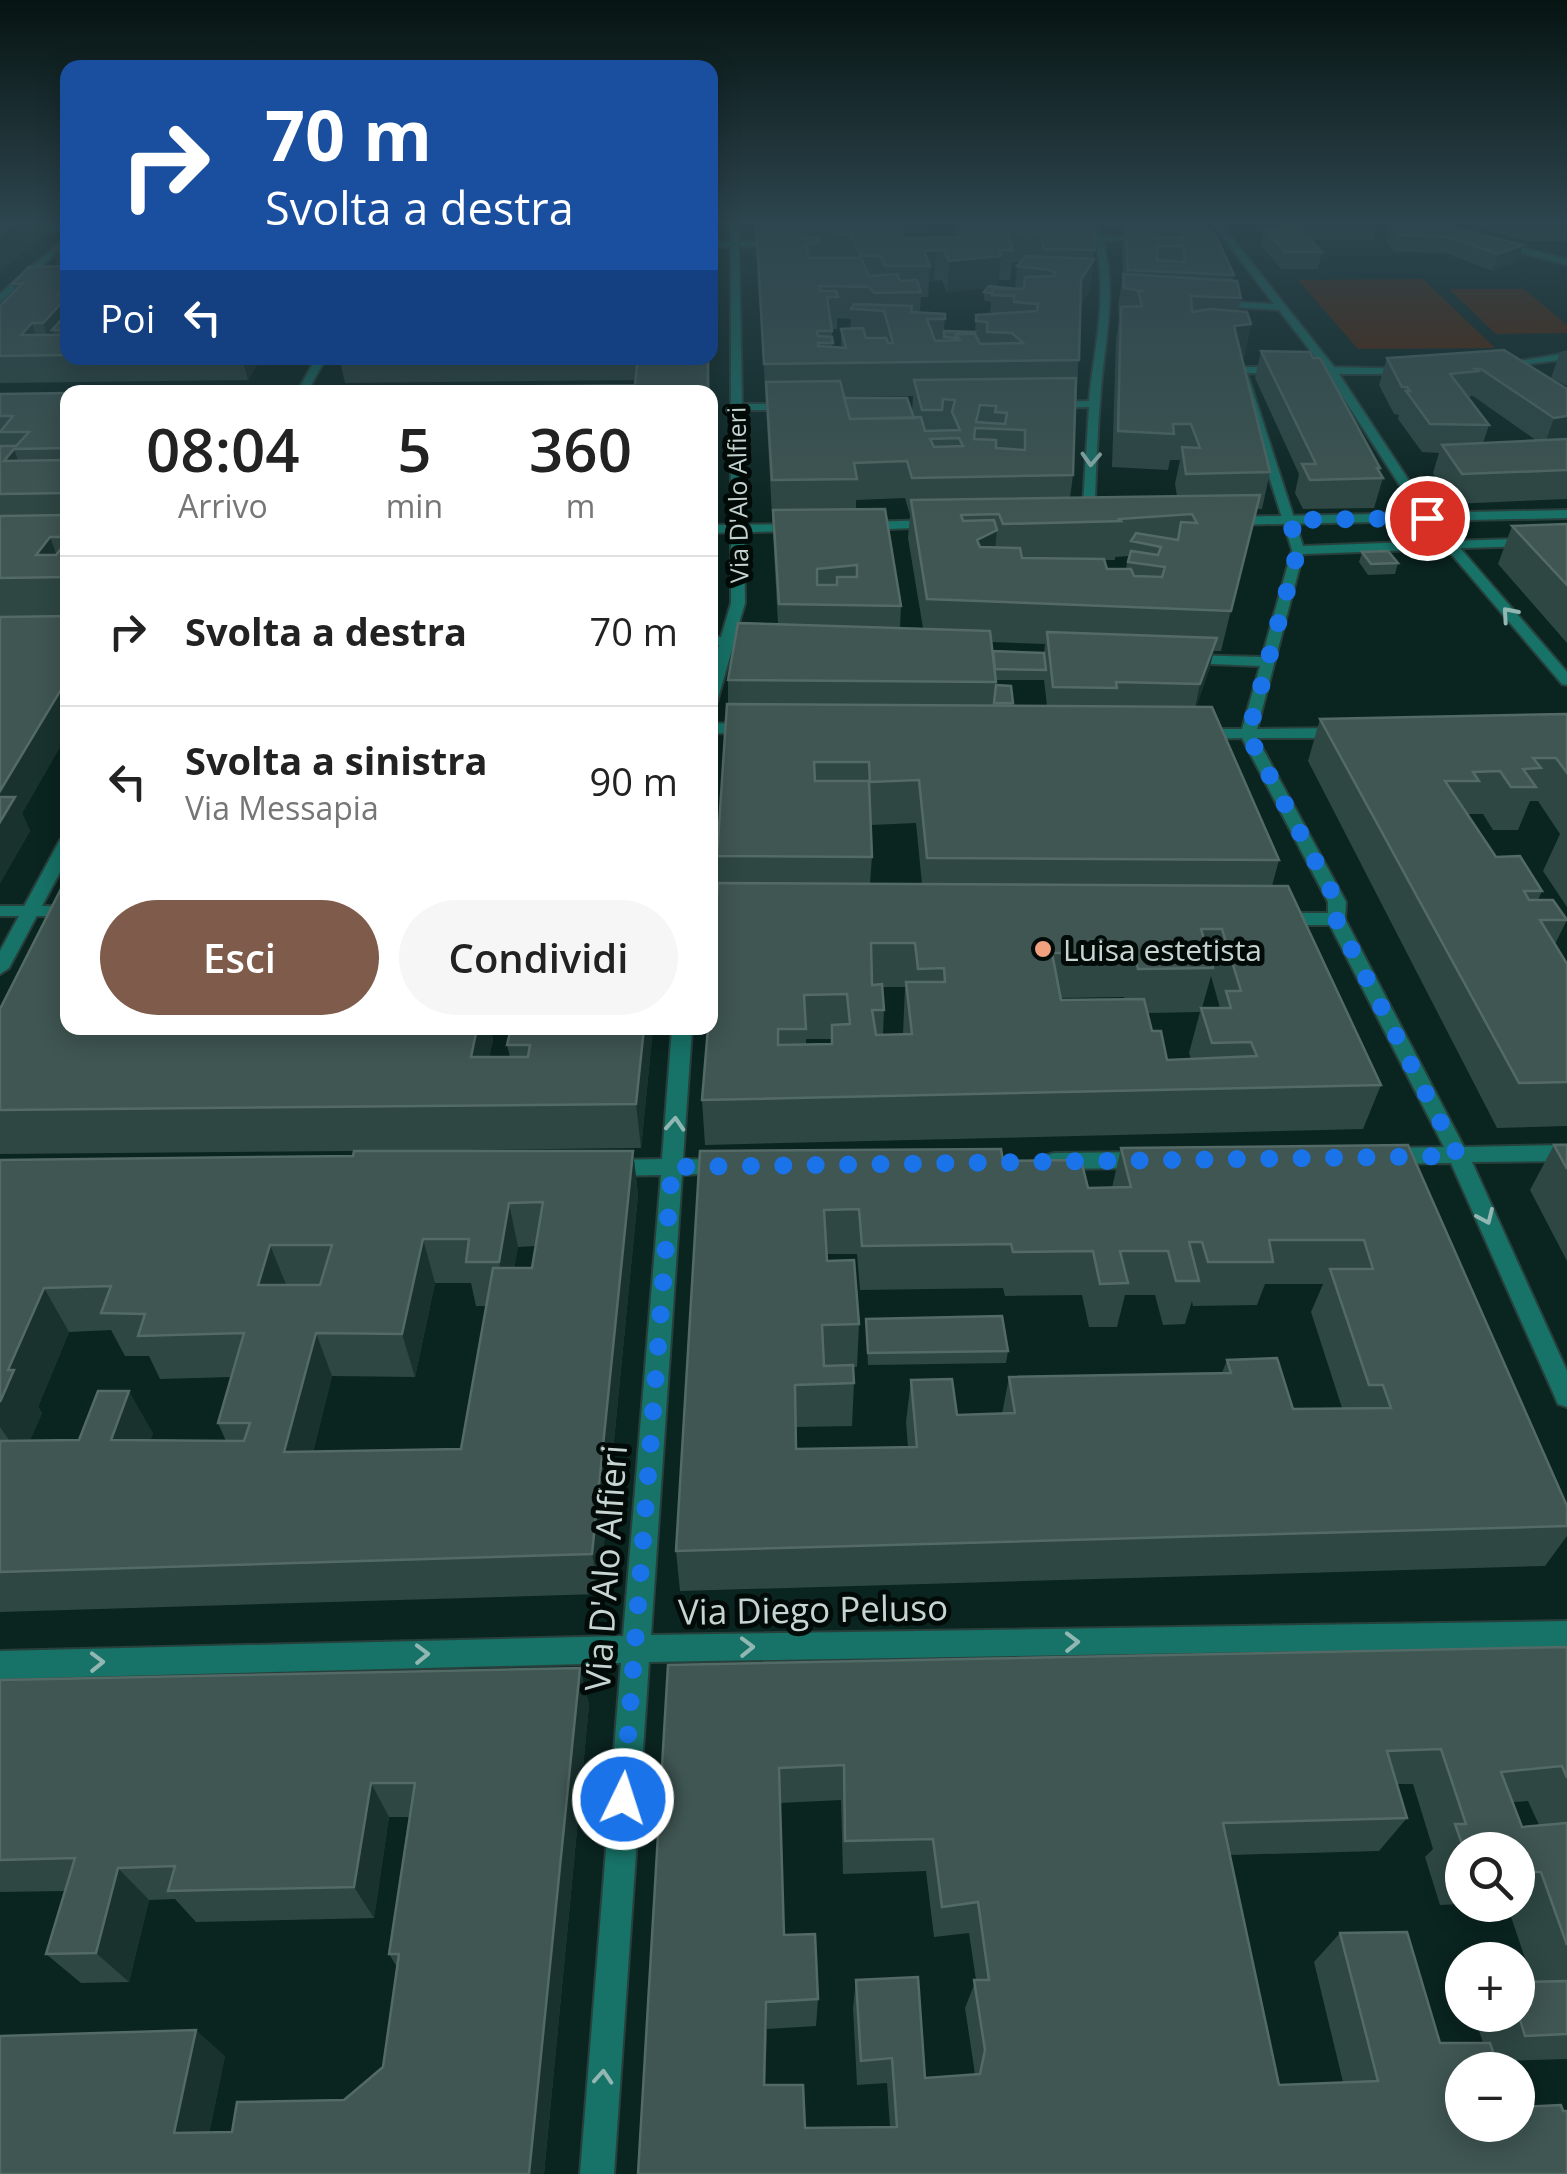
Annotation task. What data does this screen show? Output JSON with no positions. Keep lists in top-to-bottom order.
{
  "streets": {
    "street": ["Via D'Alo Alfieri", "Via Diego Peluso"]
  },
  "crossings": [
    ["Via D'Alo Alfieri", "Via Diego Peluso"]
  ],
  "one_way": ["Via D'Alo Alfieri", "Via Diego Peluso"],
  "places": ["Luisa estetista"],
  "page": {
    "turn": ["70 m", "Svolta a destra"],
    "then": "Poi",
    "eta": [
      "08:04",
      "Arrivo",
      "5",
      "min",
      "360",
      "m"
    ],
    "list": [
      {
        "name": "Svolta a destra",
        "value": "70 m"
      },
      {
        "name": "Svolta a sinistra",
        "note": "Via Messapia",
        "value": "90 m"
      }
    ],
    "buttons": ["Esci", "Condividi"],
    "map_buttons": ["+", "−"]
  }
}
